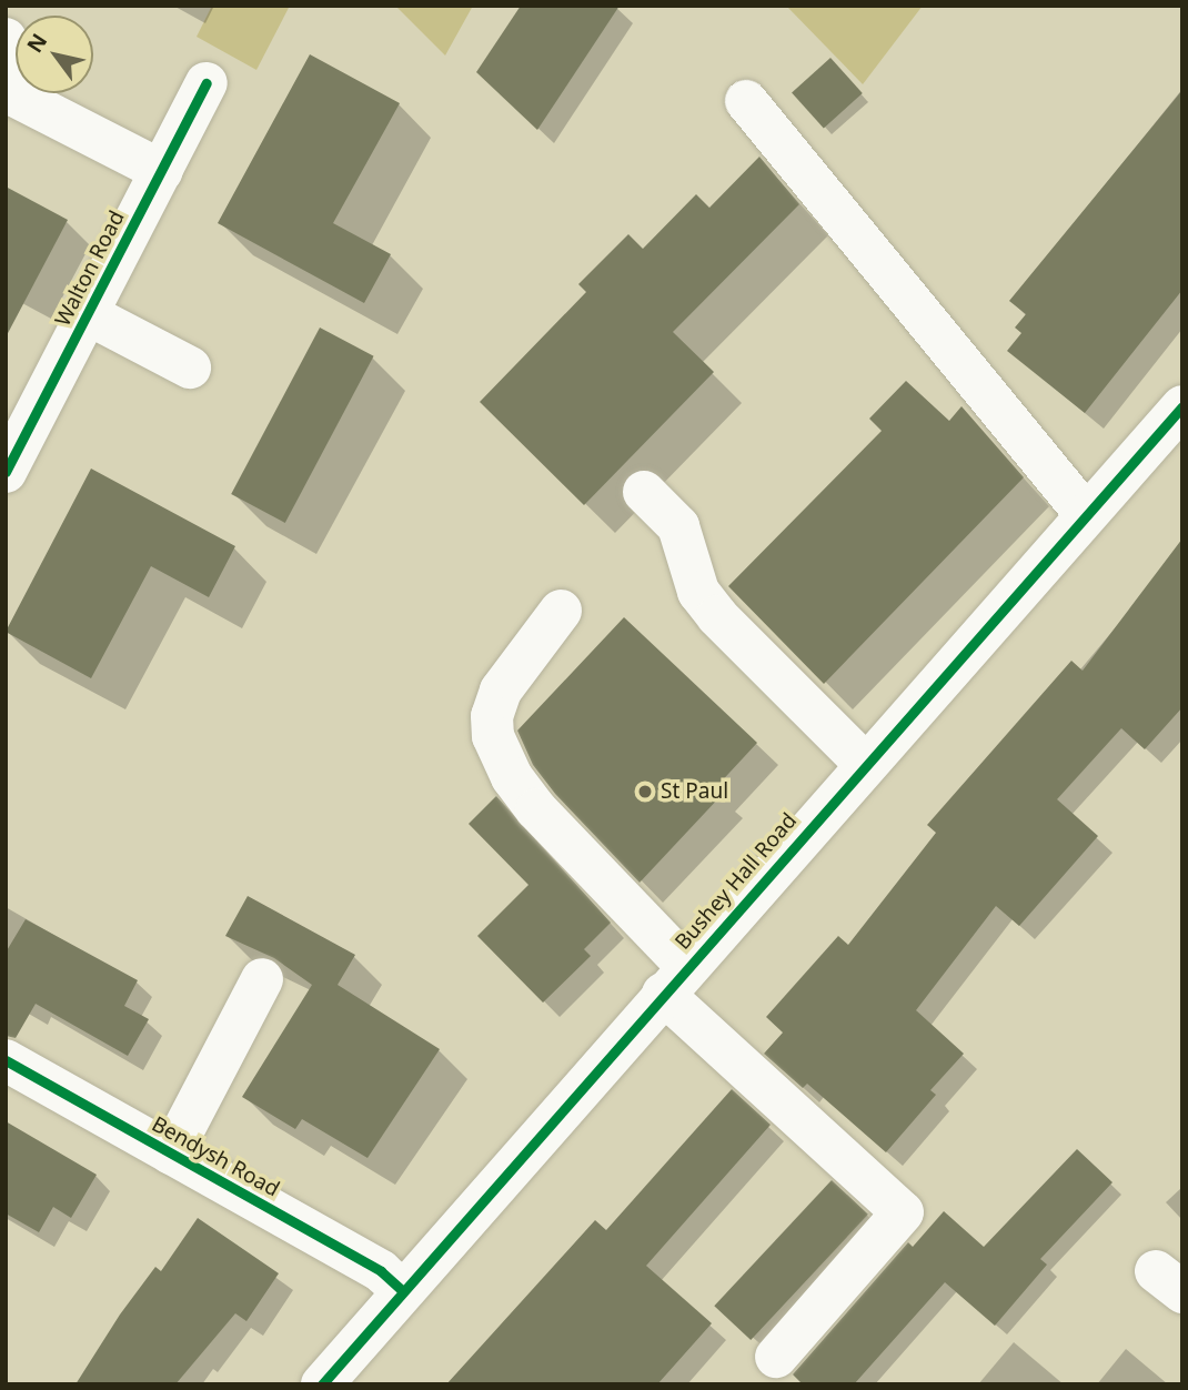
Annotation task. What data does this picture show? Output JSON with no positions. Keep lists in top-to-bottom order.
{
  "streets": {
    "street": ["Walton Road", "Bushey Hall Road", "Bendysh Road"]
  },
  "crossings": [
    ["Bushey Hall Road", "Bendysh Road"]
  ],
  "places": ["St Paul"],
  "north": "top left"
}
